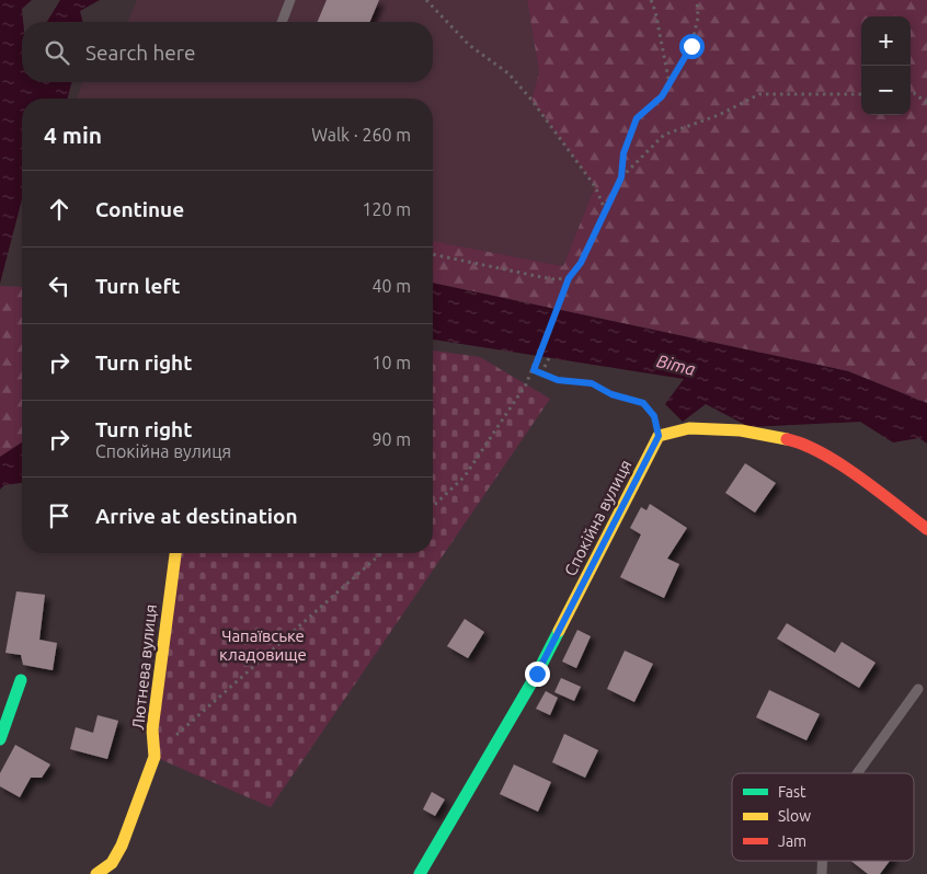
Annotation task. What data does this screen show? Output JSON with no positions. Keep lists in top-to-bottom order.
{
  "streets": {
    "street": ["Спокійна вулиця", "Лютнева вулиця"]
  },
  "water": ["Віта"],
  "parks": ["Чапаївське кладовище"],
  "legend": ["Fast", "Slow", "Jam"],
  "page": {
    "map_buttons": ["+", "−"],
    "search": "Search here",
    "heading": ["4 min", "Walk · 260 m"],
    "list": [
      ["Continue", "120 m"],
      ["Turn left", "40 m"],
      ["Turn right", "10 m"],
      ["Turn right", "Спокійна вулиця", "90 m"],
      "Arrive at destination"
    ]
  }
}
